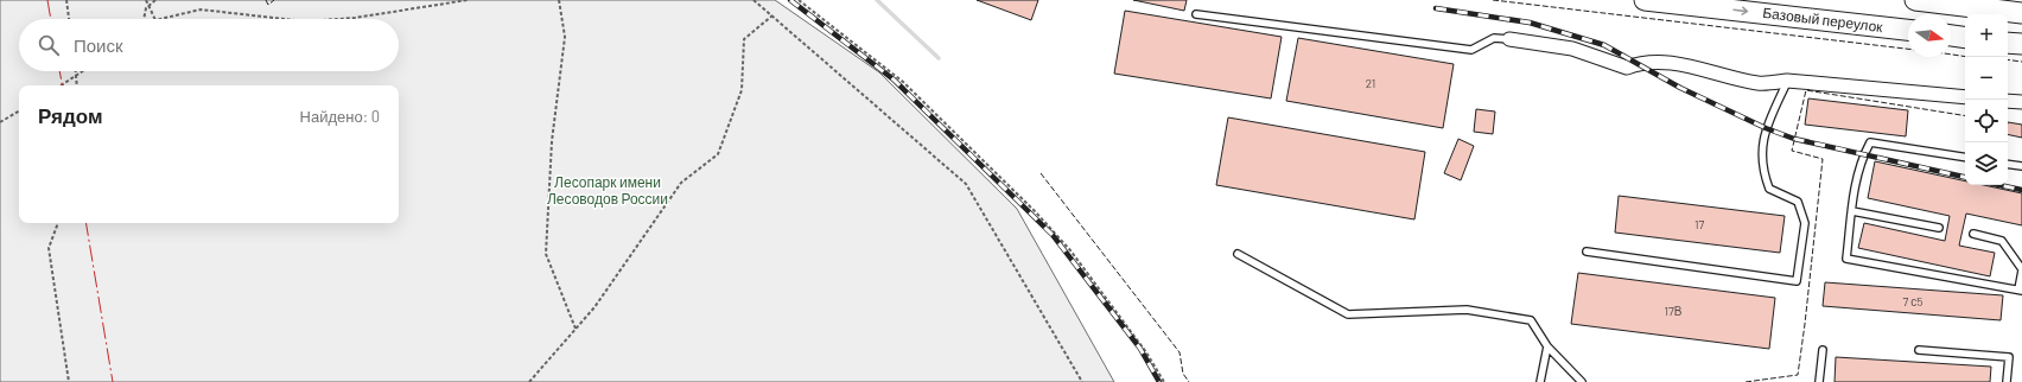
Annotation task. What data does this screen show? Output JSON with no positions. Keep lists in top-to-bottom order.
{
  "streets": {
    "main road": ["Базовый переулок"]
  },
  "one_way": ["Базовый переулок"],
  "parks": ["Лесопарк имени Лесоводов России"],
  "house_numbers": [
    "21",
    "17",
    "7 с5",
    "17В"
  ],
  "north": "right",
  "page": {
    "map_buttons": ["+", "−"],
    "search": "Поиск",
    "heading": ["Рядом", "Найдено: 0"]
  }
}
